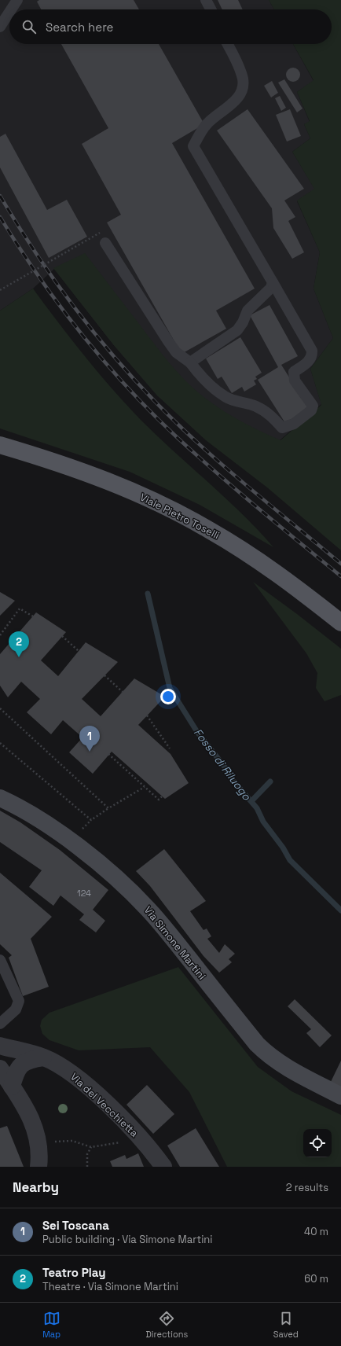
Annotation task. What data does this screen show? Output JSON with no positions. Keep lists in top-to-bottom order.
{
  "streets": {
    "main road": ["Viale Pietro Toselli"],
    "street": ["Via Simone Martini", "Via del Vecchietta"]
  },
  "water": ["Fosso di Riluogo"],
  "house_numbers": ["124"],
  "page": {
    "search": "Search here",
    "pins": ["2", "1"],
    "heading": ["Nearby", "2 results"],
    "list": [
      {
        "mark": "1",
        "name": "Sei Toscana",
        "note": "Public building · Via Simone Martini",
        "value": "40 m"
      },
      {
        "mark": "2",
        "name": "Teatro Play",
        "note": "Theatre · Via Simone Martini",
        "value": "60 m"
      }
    ],
    "nav": ["Map", "Directions", "Saved"]
  }
}
